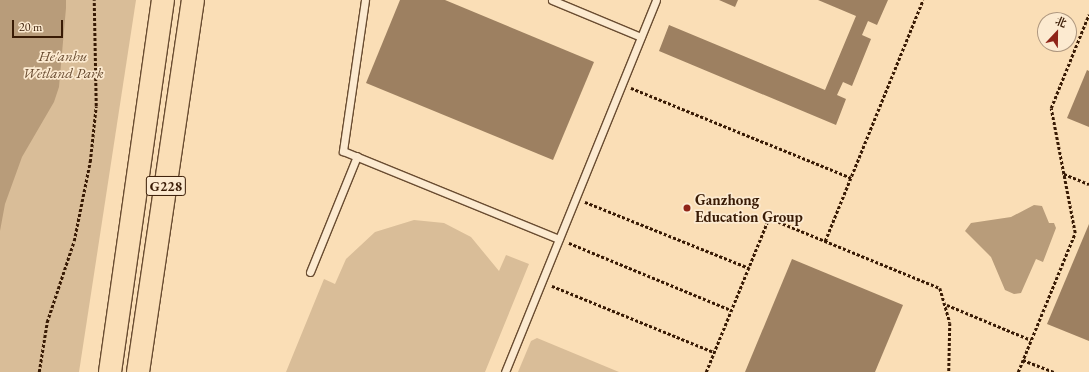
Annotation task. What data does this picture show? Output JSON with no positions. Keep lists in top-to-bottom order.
{
  "streets": {
    "highway": ["G228"]
  },
  "parks": ["He'anhu Wetland Park"],
  "places": ["Ganzhong Education Group"],
  "scale_bar": "20 m",
  "north": "top"
}
